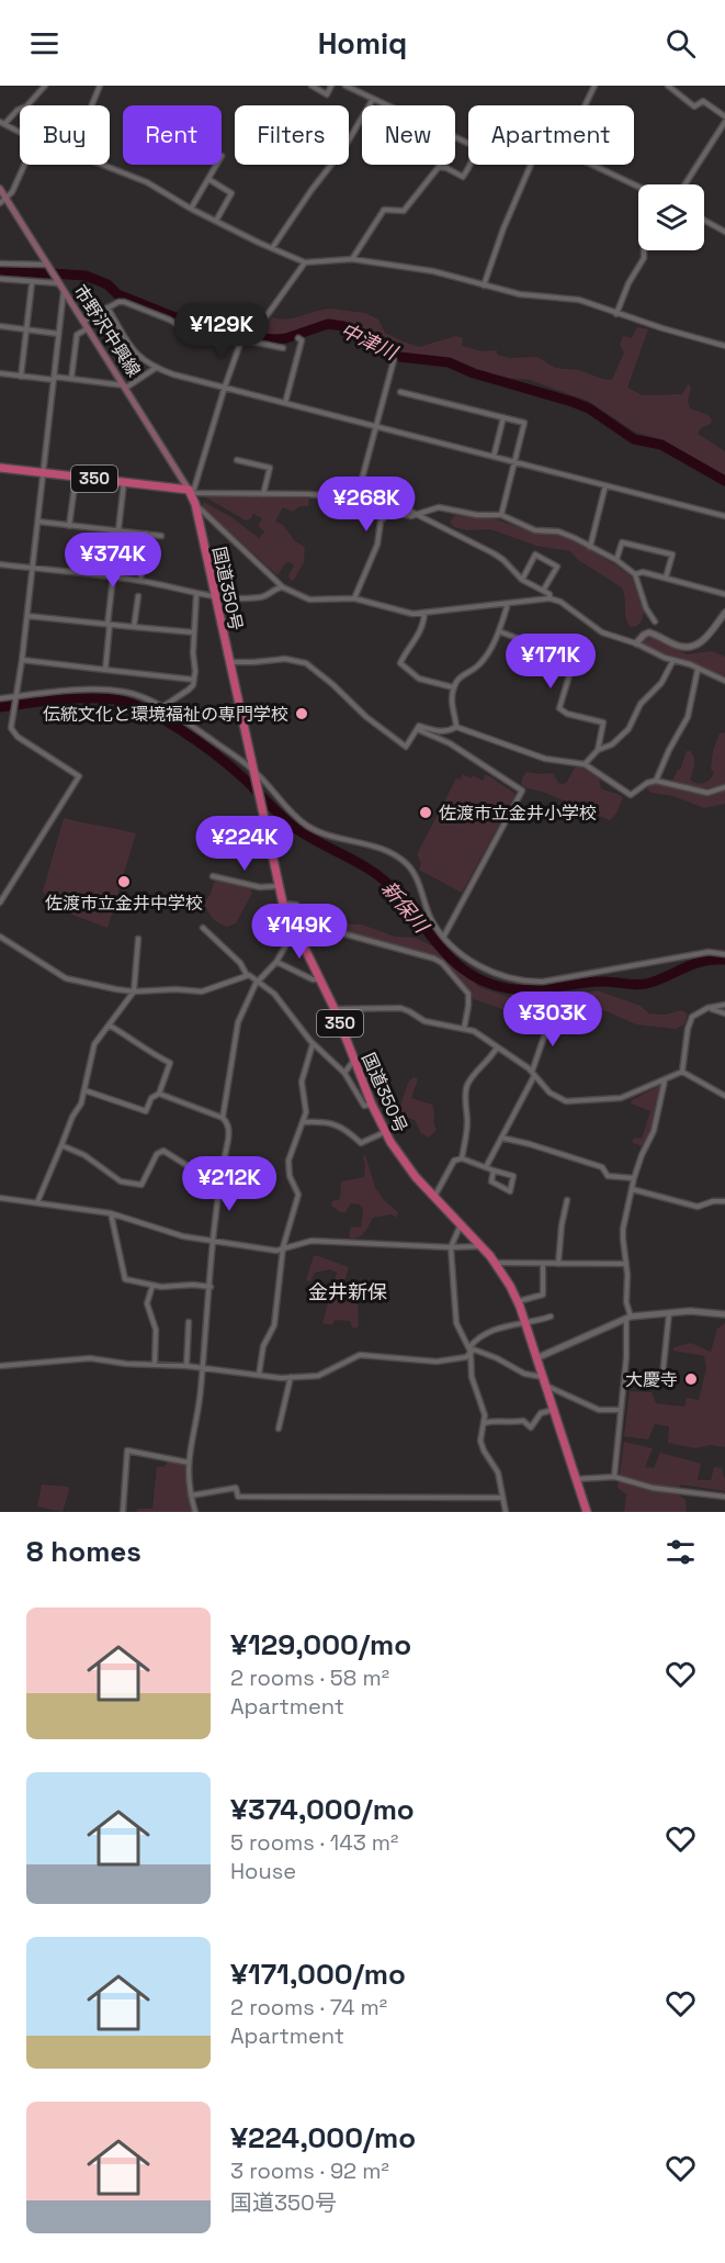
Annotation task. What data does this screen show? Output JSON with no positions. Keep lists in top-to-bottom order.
{
  "streets": {
    "highway": ["350", "国道350号"],
    "main road": ["市野沢中興線"]
  },
  "crossings": [
    ["市野沢中興線", "350"],
    ["市野沢中興線", "国道350号"],
    ["350", "国道350号"]
  ],
  "districts": ["金井新保"],
  "water": ["中津川", "新保川"],
  "places": [
    "伝統文化と環境福祉の専門学校",
    "佐渡市立金井小学校",
    "佐渡市立金井中学校",
    "大慶寺"
  ],
  "page": {
    "header": "Homiq",
    "chip": [
      "Buy",
      "Rent",
      "Filters",
      "New",
      "Apartment"
    ],
    "price": [
      "¥129K",
      "¥268K",
      "¥374K",
      "¥171K",
      "¥224K",
      "¥149K",
      "¥303K",
      "¥212K"
    ],
    "heading": "8 homes",
    "list": [
      {
        "name": "¥129,000/mo",
        "note": "2 rooms · 58 m² · Apartment"
      },
      {
        "name": "¥374,000/mo",
        "note": "5 rooms · 143 m² · House"
      },
      {
        "name": "¥171,000/mo",
        "note": "2 rooms · 74 m² · Apartment"
      },
      {
        "name": "¥224,000/mo",
        "note": "3 rooms · 92 m² · 国道350号"
      }
    ]
  }
}
